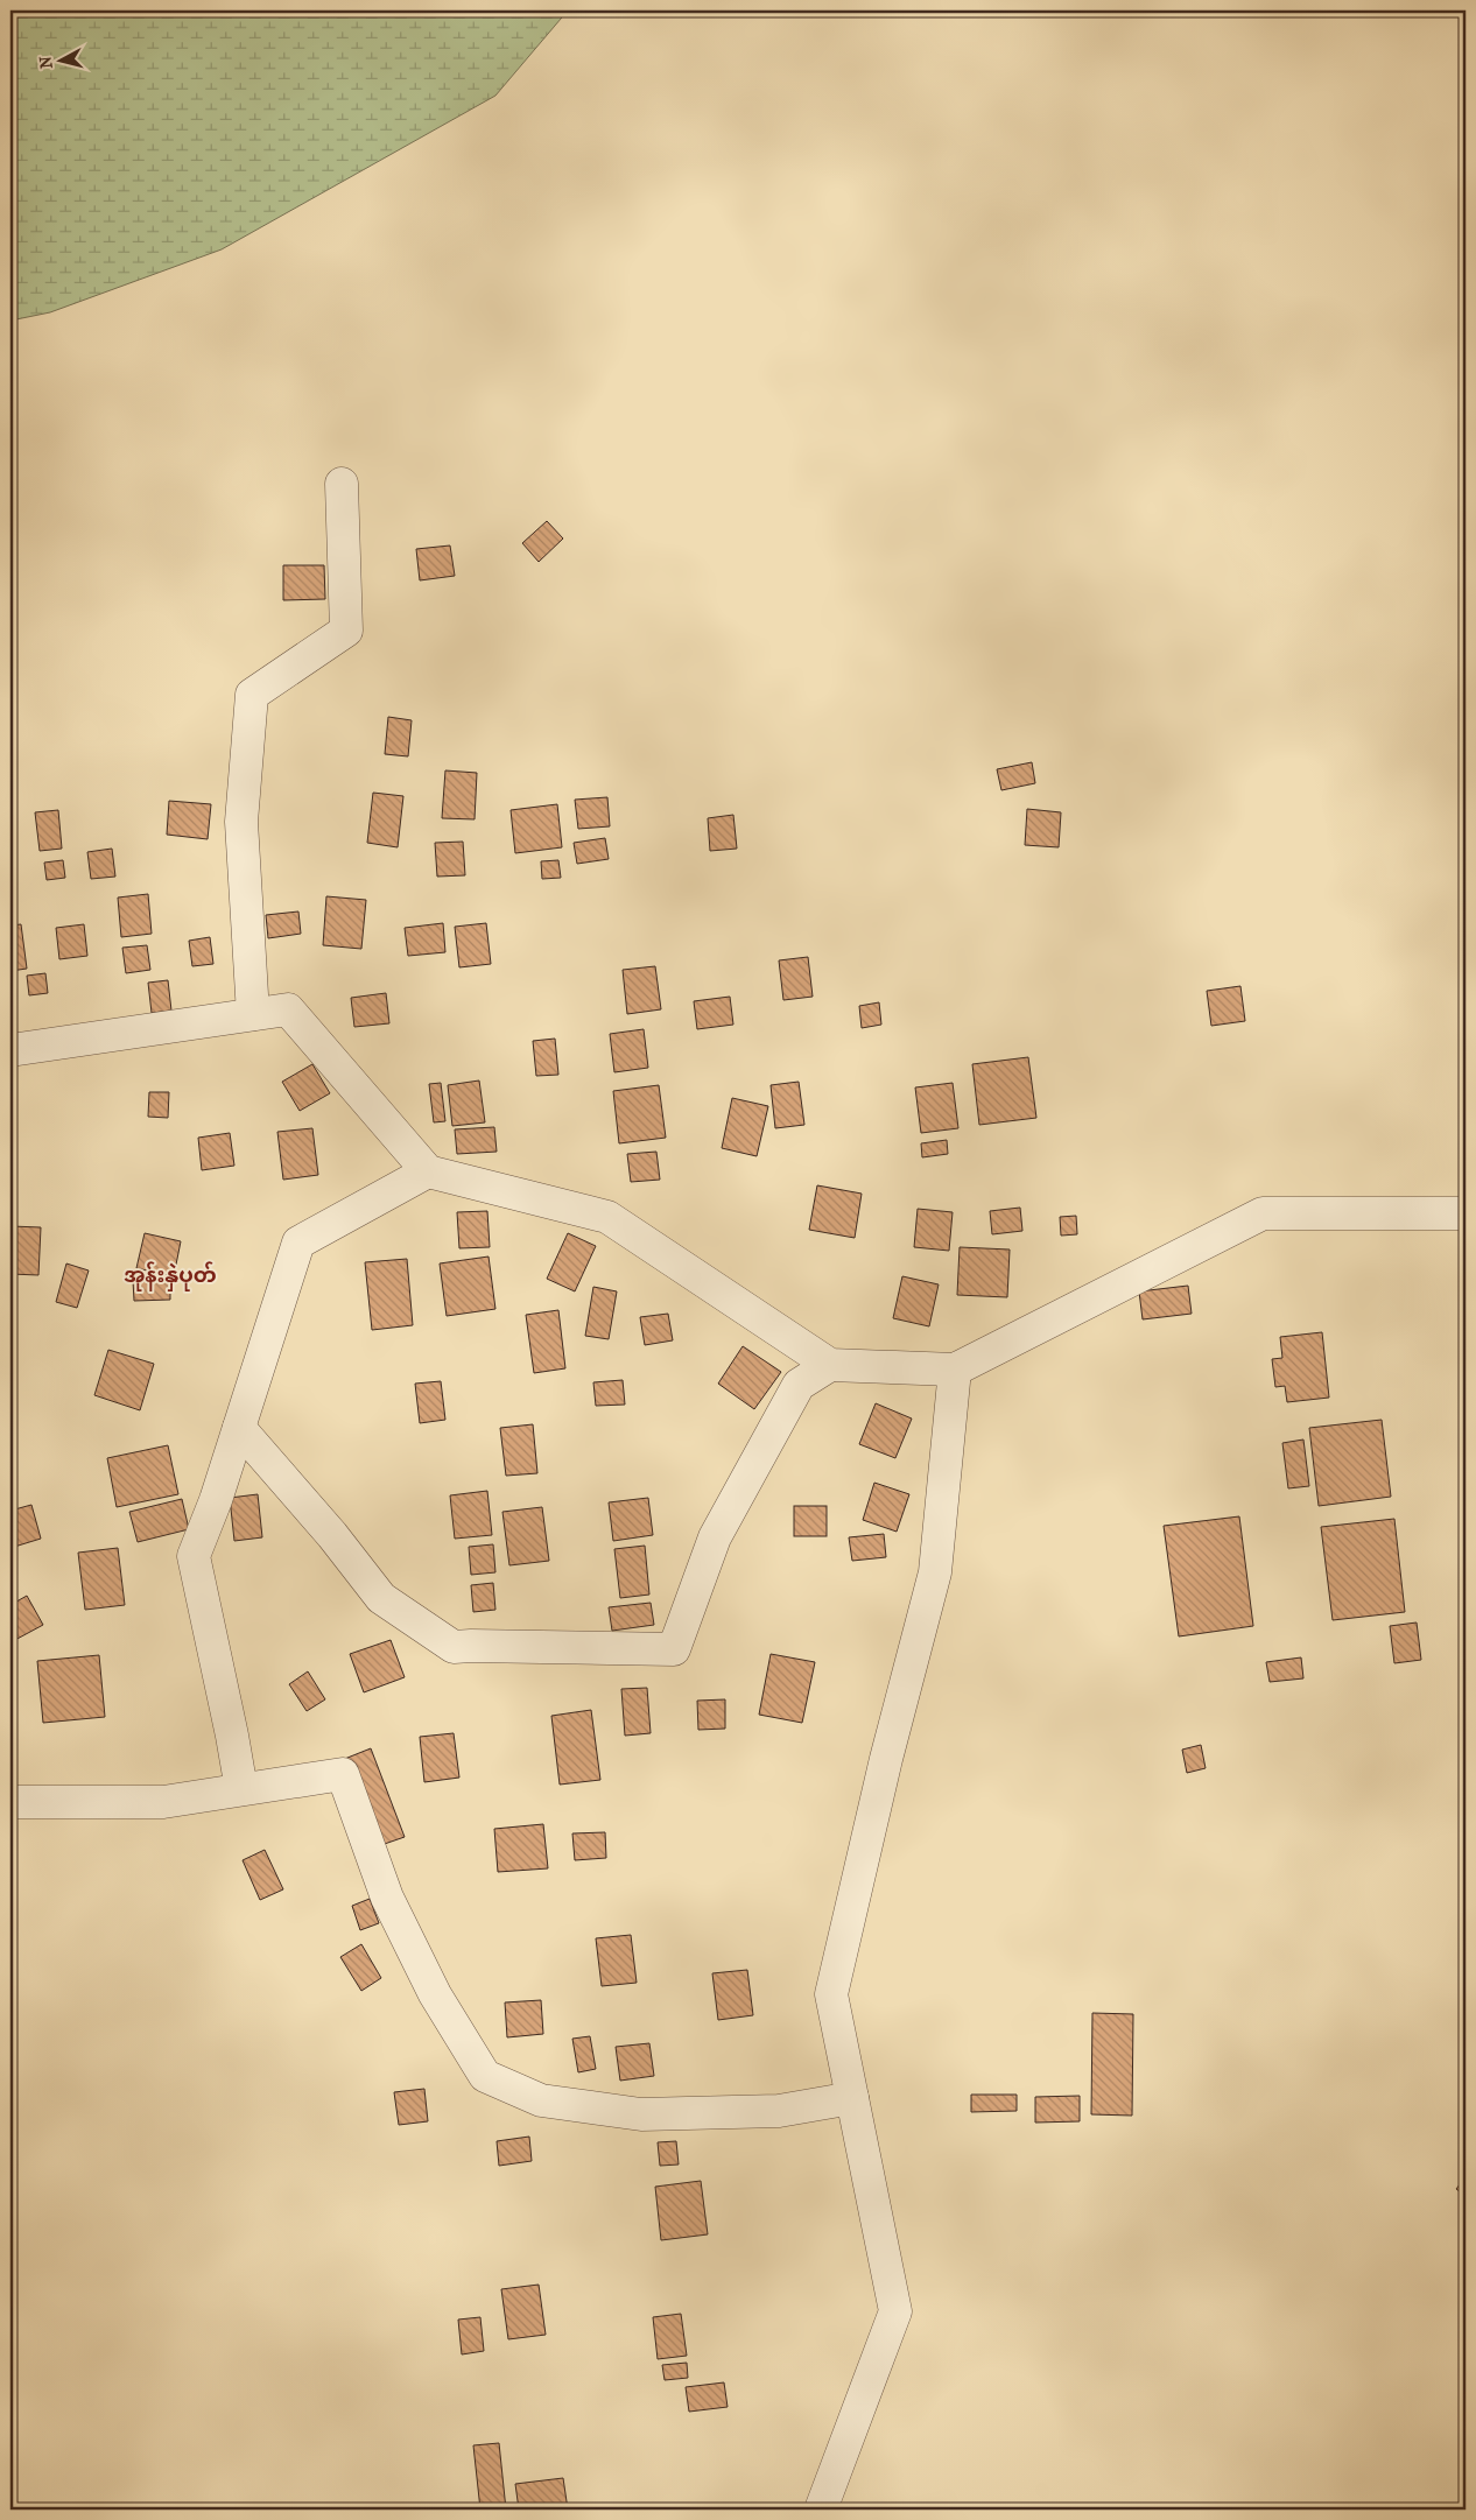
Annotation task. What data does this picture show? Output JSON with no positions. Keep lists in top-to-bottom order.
{
  "districts": ["အုန်းနှဲပုတ်"],
  "north": "left"
}
